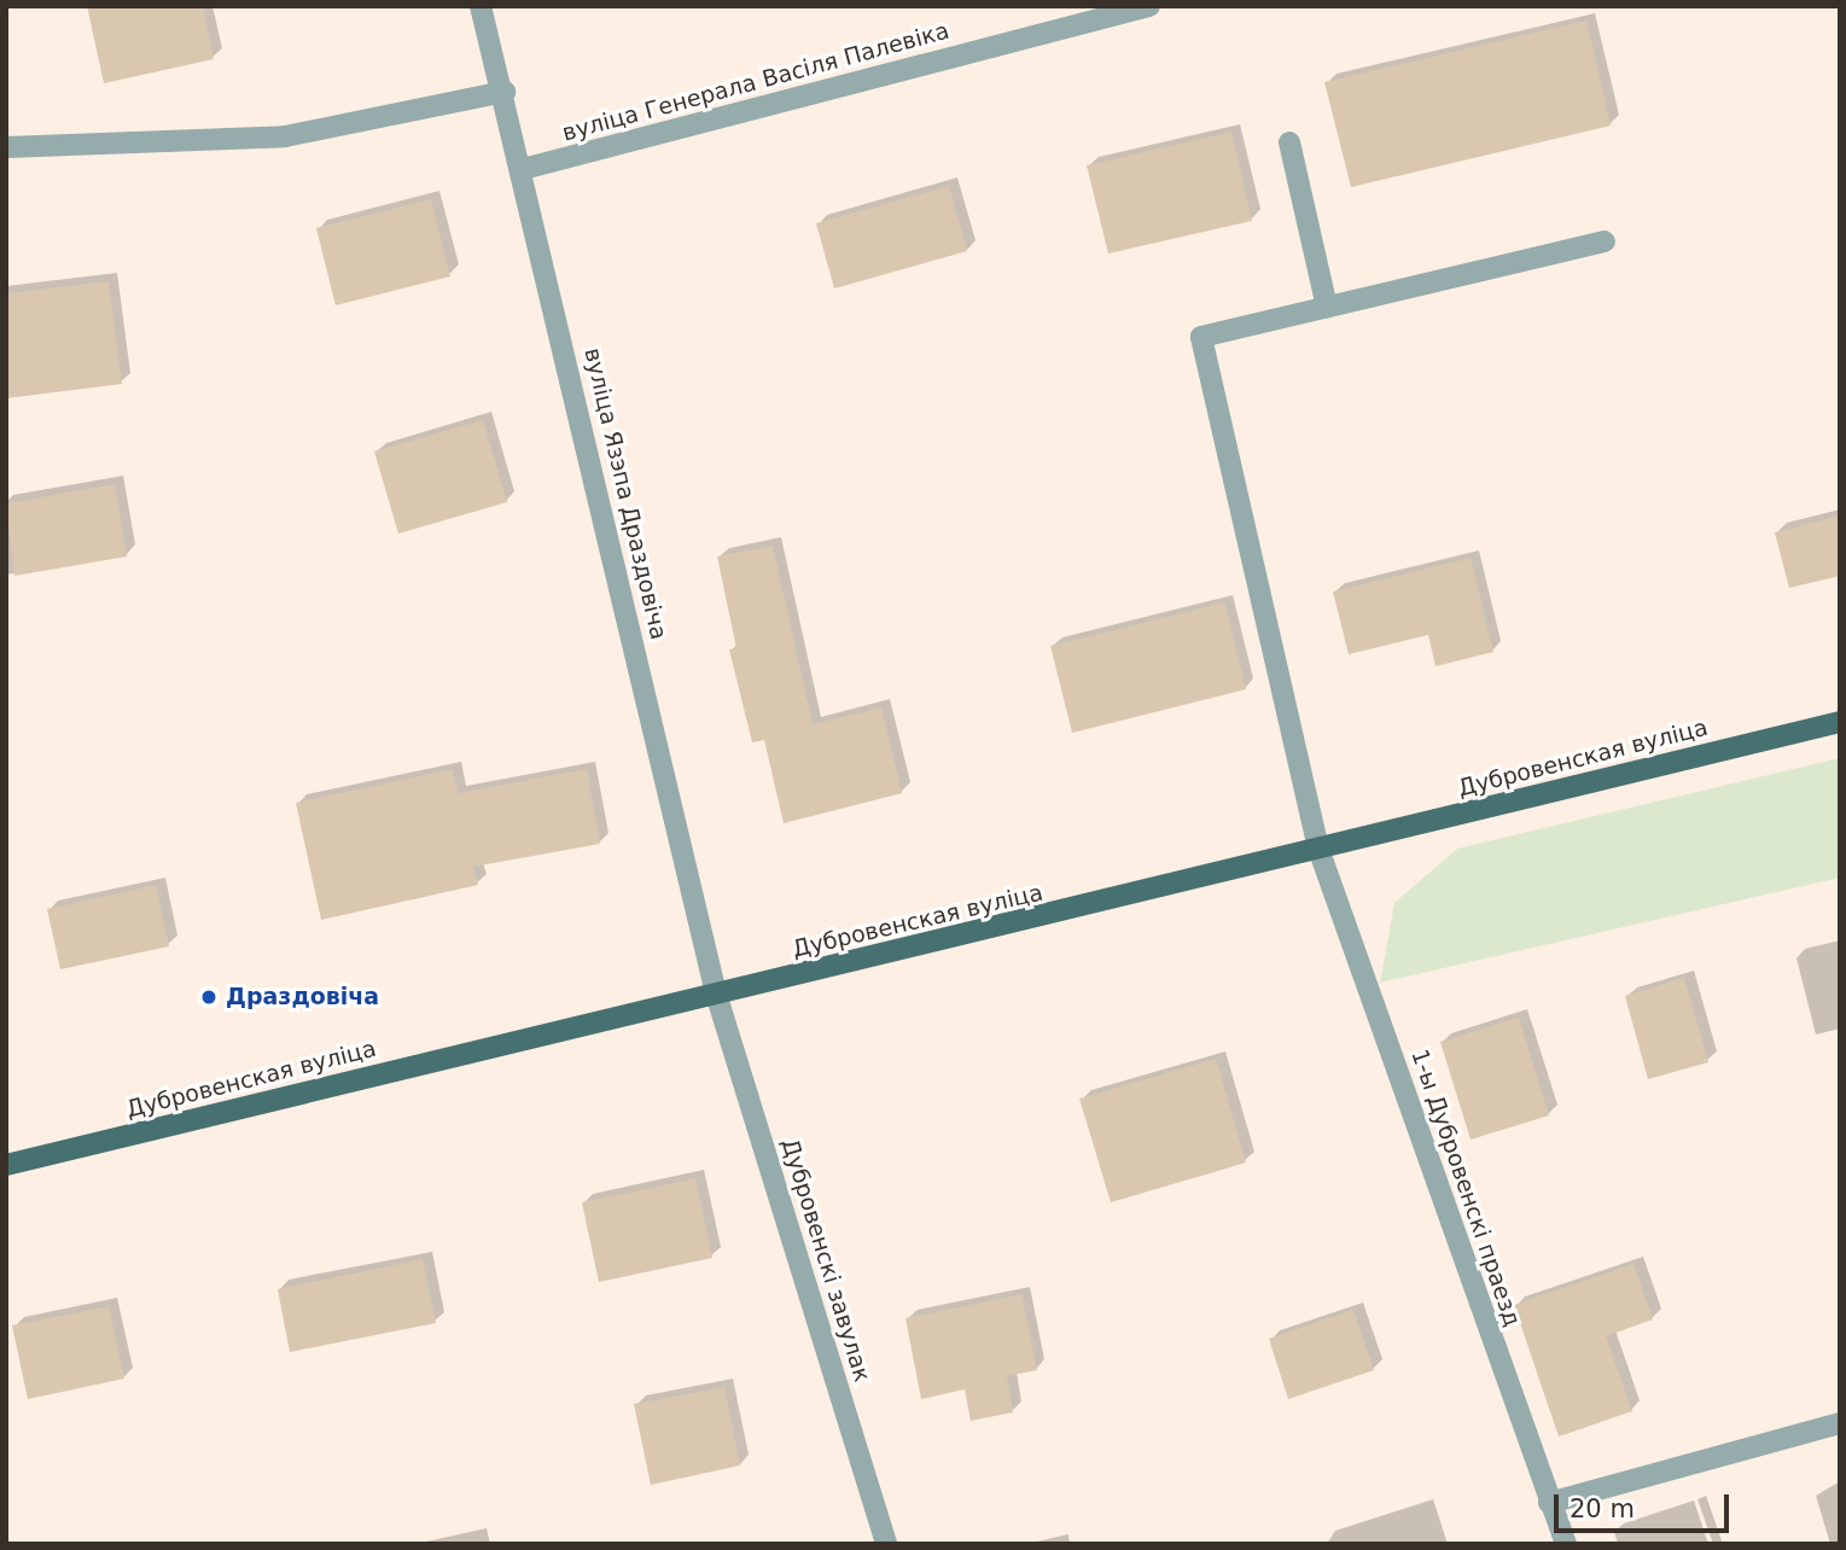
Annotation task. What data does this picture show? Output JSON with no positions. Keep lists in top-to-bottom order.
{
  "streets": {
    "main road": ["Дубровенская вуліца"],
    "street": [
      "вуліца Генерала Васіля Палевіка",
      "вуліца Язэпа Драздовіча",
      "1-ы Дубровенскі праезд",
      "Дубровенскі завулак"
    ]
  },
  "crossings": [
    ["вуліца Генерала Васіля Палевіка", "вуліца Язэпа Драздовіча"],
    ["вуліца Язэпа Драздовіча", "Дубровенская вуліца"],
    ["вуліца Язэпа Драздовіча", "Дубровенскі завулак"],
    ["Дубровенская вуліца", "1-ы Дубровенскі праезд"],
    ["Дубровенская вуліца", "Дубровенскі завулак"]
  ],
  "places": ["Драздовіча"],
  "scale_bar": "20 m"
}
